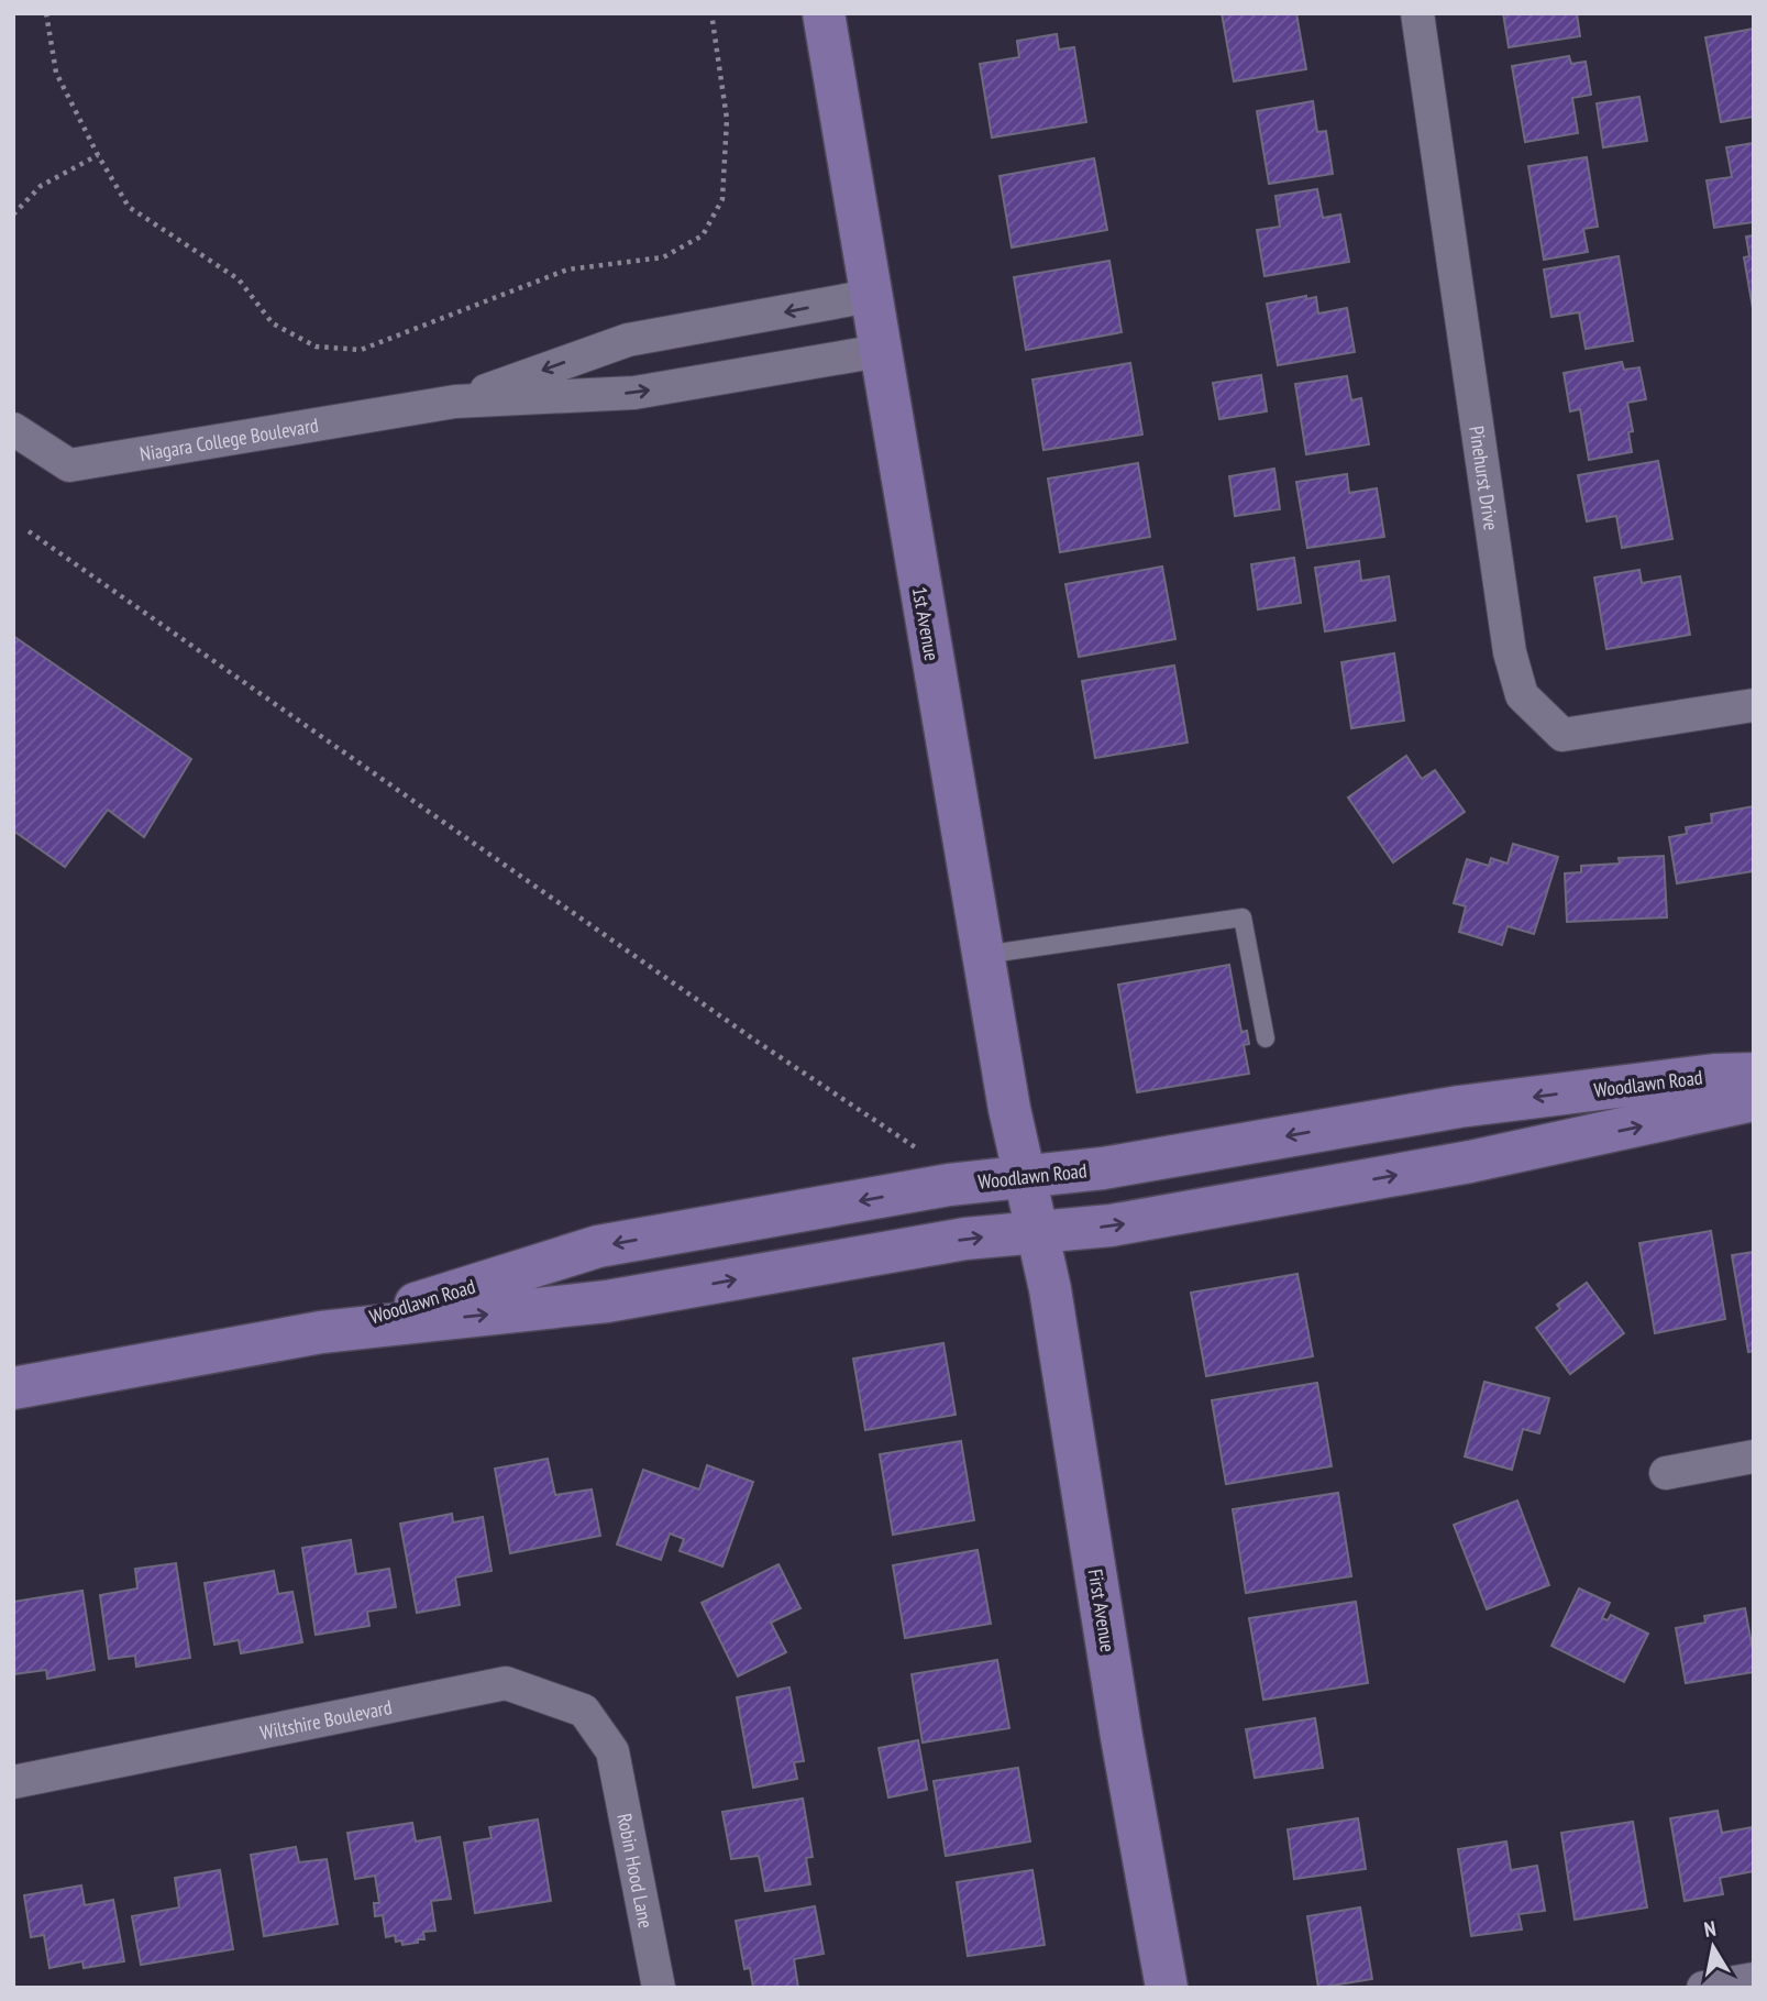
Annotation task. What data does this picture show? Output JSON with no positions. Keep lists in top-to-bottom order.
{
  "streets": {
    "main road": ["1st Avenue", "Woodlawn Road", "First Avenue"],
    "street": [
      "Niagara College Boulevard",
      "Pinehurst Drive",
      "Wiltshire Boulevard",
      "Robin Hood Lane"
    ]
  },
  "crossings": [
    ["Niagara College Boulevard", "1st Avenue"],
    ["1st Avenue", "Woodlawn Road"],
    ["1st Avenue", "First Avenue"],
    ["Woodlawn Road", "First Avenue"],
    ["Wiltshire Boulevard", "Robin Hood Lane"]
  ],
  "north": "top"
}
